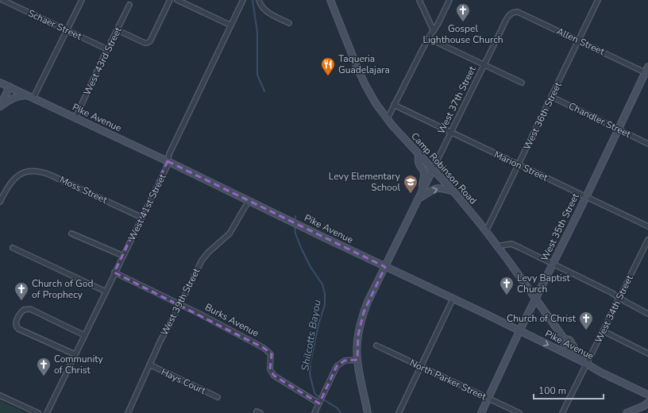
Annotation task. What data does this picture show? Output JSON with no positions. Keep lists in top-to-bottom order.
{
  "streets": {
    "street": [
      "Schaer Street",
      "Allen Street",
      "West 43rd Street",
      "West 37th Street",
      "West 36th Street",
      "Pike Avenue",
      "Chandler Street",
      "Marion Street",
      "Camp Robinson Road",
      "Moss Street",
      "West 41st Street",
      "West 35th Street",
      "West 39th Street",
      "West 34th Street",
      "Burks Avenue",
      "North Parker Street",
      "Hays Court"
    ]
  },
  "crossings": [
    ["Schaer Street", "West 43rd Street"],
    ["Allen Street", "West 37th Street"],
    ["Allen Street", "West 36th Street"],
    ["Allen Street", "West 35th Street"],
    ["West 43rd Street", "Pike Avenue"],
    ["West 37th Street", "Pike Avenue"],
    ["West 37th Street", "Marion Street"],
    ["West 37th Street", "Camp Robinson Road"],
    ["West 36th Street", "Chandler Street"],
    ["West 36th Street", "Marion Street"],
    ["West 36th Street", "Camp Robinson Road"],
    ["Pike Avenue", "Camp Robinson Road"],
    ["Pike Avenue", "West 41st Street"],
    ["Pike Avenue", "West 35th Street"],
    ["Pike Avenue", "West 39th Street"],
    ["Pike Avenue", "West 34th Street"],
    ["Chandler Street", "West 35th Street"],
    ["Marion Street", "West 35th Street"],
    ["Camp Robinson Road", "West 35th Street"],
    ["Camp Robinson Road", "West 34th Street"],
    ["Moss Street", "West 41st Street"],
    ["West 41st Street", "Burks Avenue"],
    ["West 35th Street", "North Parker Street"],
    ["West 39th Street", "Burks Avenue"],
    ["West 39th Street", "Hays Court"]
  ],
  "water": ["Shilcotts Bayou"],
  "places": {
    "church": [
      "Gospel Lighthouse Church",
      "Levy Baptist Church",
      "Church of God of Prophecy",
      "Church of Christ",
      "Community of Christ"
    ],
    "restaurant": ["Taqueria Guadelajara"],
    "school or university": ["Levy Elementary School"]
  },
  "scale_bar": "100 m"
}
